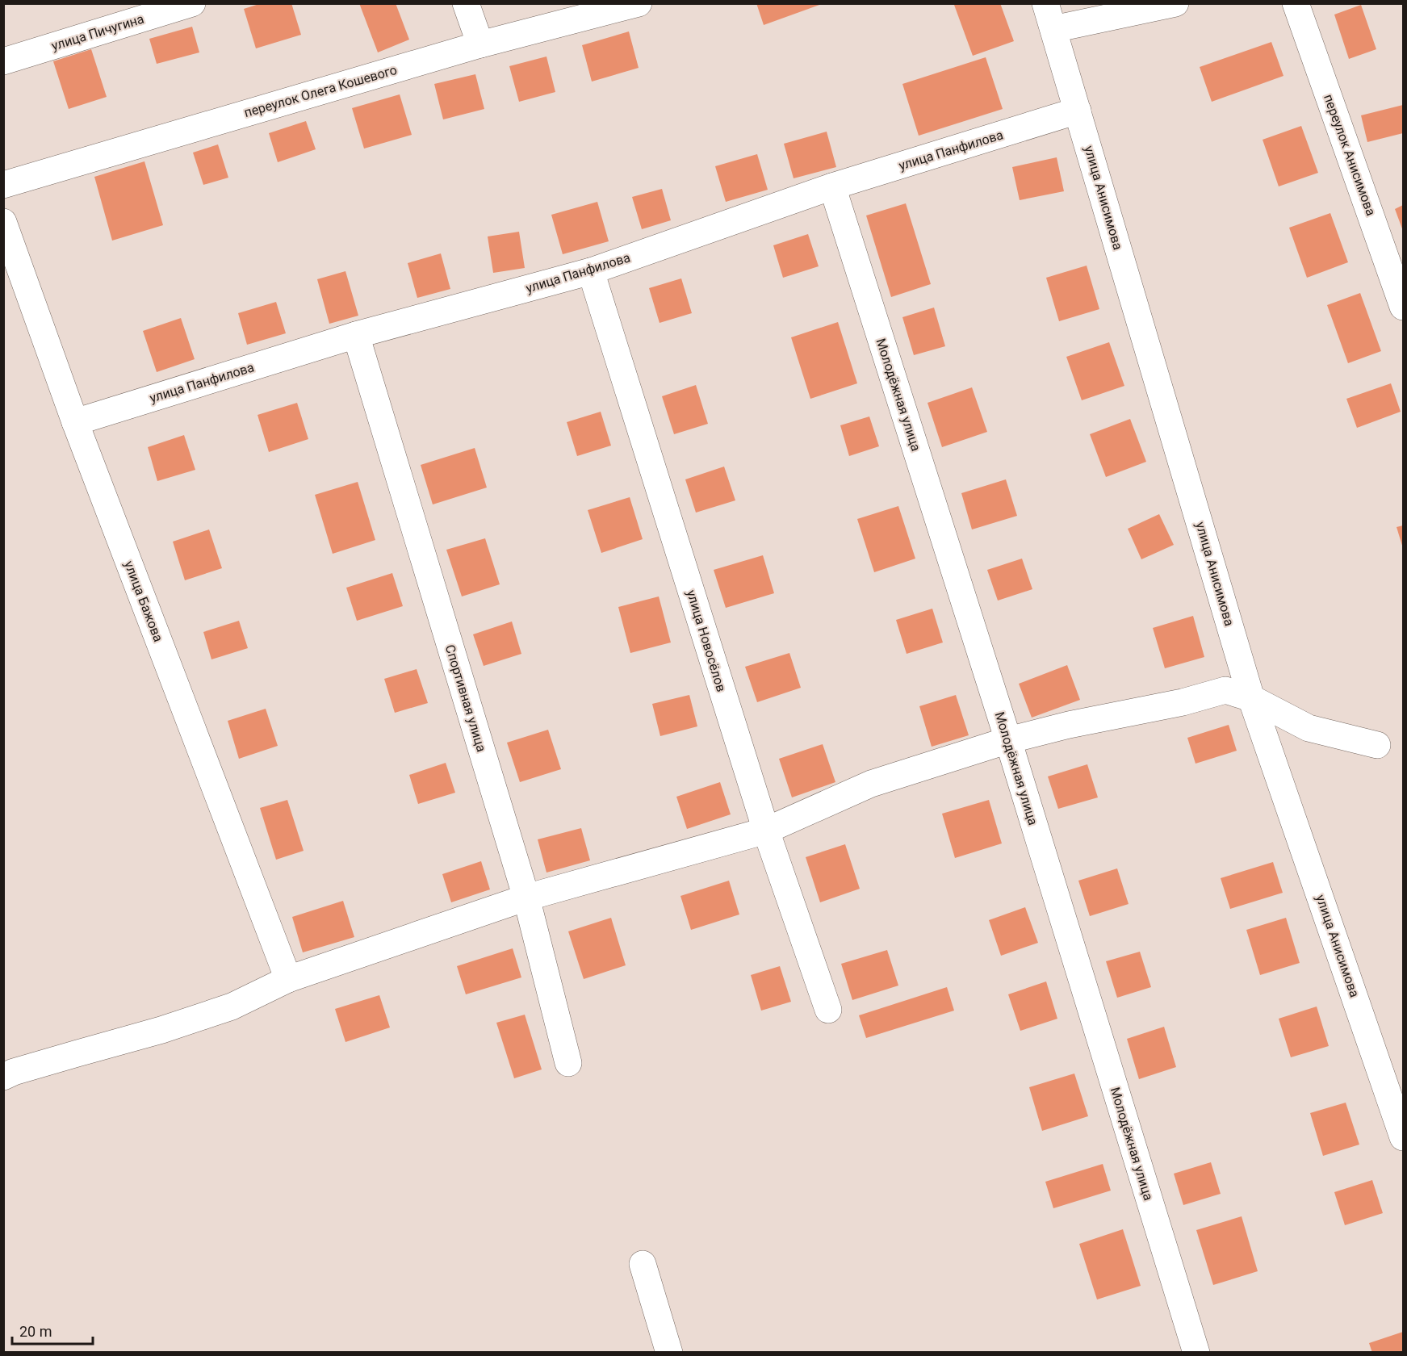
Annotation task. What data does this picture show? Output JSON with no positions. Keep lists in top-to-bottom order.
{
  "streets": {
    "street": [
      "улица Пичугина",
      "переулок Олега Кошевого",
      "улица Панфилова",
      "переулок Анисимова",
      "улица Анисимова",
      "Молодёжная улица",
      "улица Бажова",
      "улица Новосёлов",
      "Спортивная улица"
    ]
  },
  "crossings": [
    ["улица Панфилова", "улица Анисимова"],
    ["улица Панфилова", "Молодёжная улица"],
    ["улица Панфилова", "улица Бажова"],
    ["улица Панфилова", "улица Новосёлов"],
    ["улица Панфилова", "Спортивная улица"]
  ],
  "scale_bar": "20 m"
}
